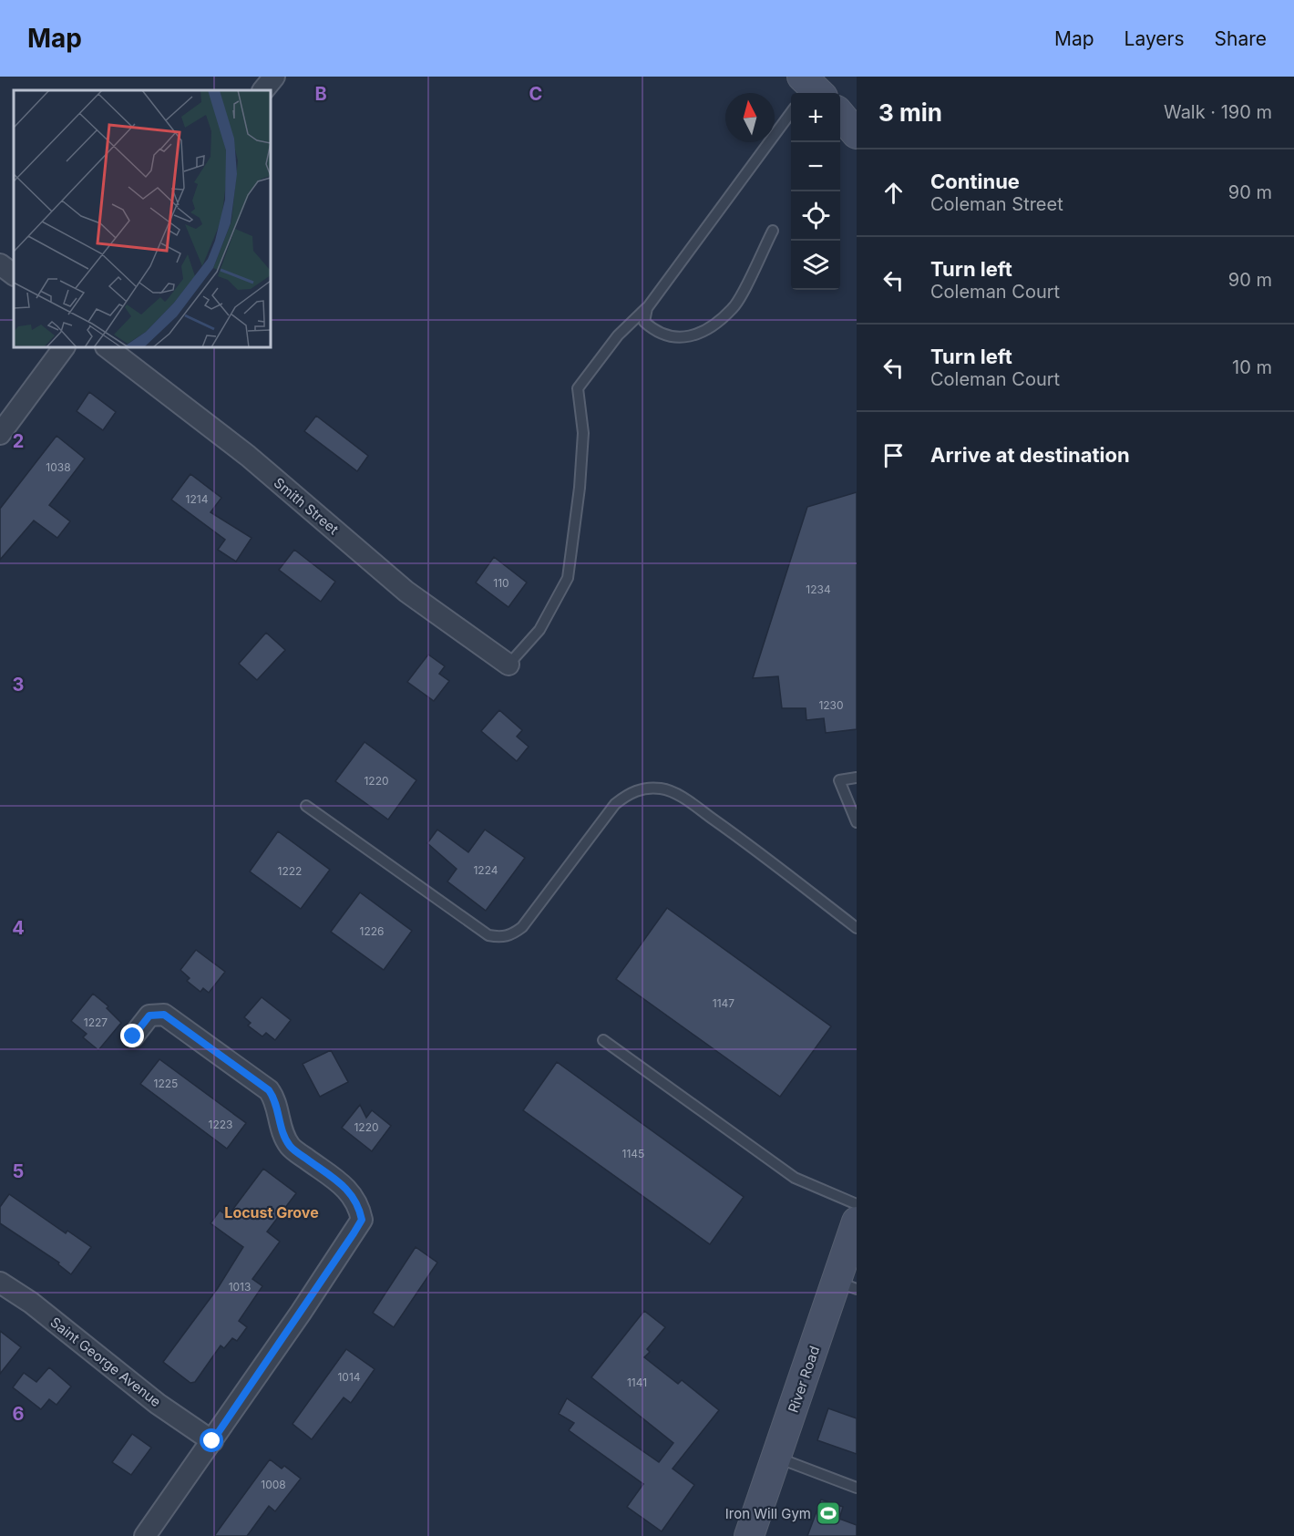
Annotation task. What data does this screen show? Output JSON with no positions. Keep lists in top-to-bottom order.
{
  "streets": {
    "street": ["Smith Street", "Saint George Avenue", "River Road"]
  },
  "districts": ["Locust Grove"],
  "places": {
    "sports": ["Iron Will Gym"]
  },
  "house_numbers": [
    "1038",
    "1214",
    "110",
    "1234",
    "1230",
    "1220",
    "1224",
    "1222",
    "1226",
    "1147",
    "1227",
    "1225",
    "1223",
    "1220",
    "1145",
    "1013",
    "1014",
    "1141",
    "1008"
  ],
  "north": "top",
  "page": {
    "header": "Map",
    "nav": ["Map", "Layers", "Share"],
    "heading": ["3 min", "Walk · 190 m"],
    "map_buttons": ["+", "−"],
    "list": [
      ["Continue", "Coleman Street", "90 m"],
      ["Turn left", "Coleman Court", "90 m"],
      ["Turn left", "Coleman Court", "10 m"],
      "Arrive at destination"
    ]
  },
  "grid": {
    "columns": ["B", "C"],
    "rows": [
      "2",
      "3",
      "4",
      "5",
      "6"
    ]
  }
}
